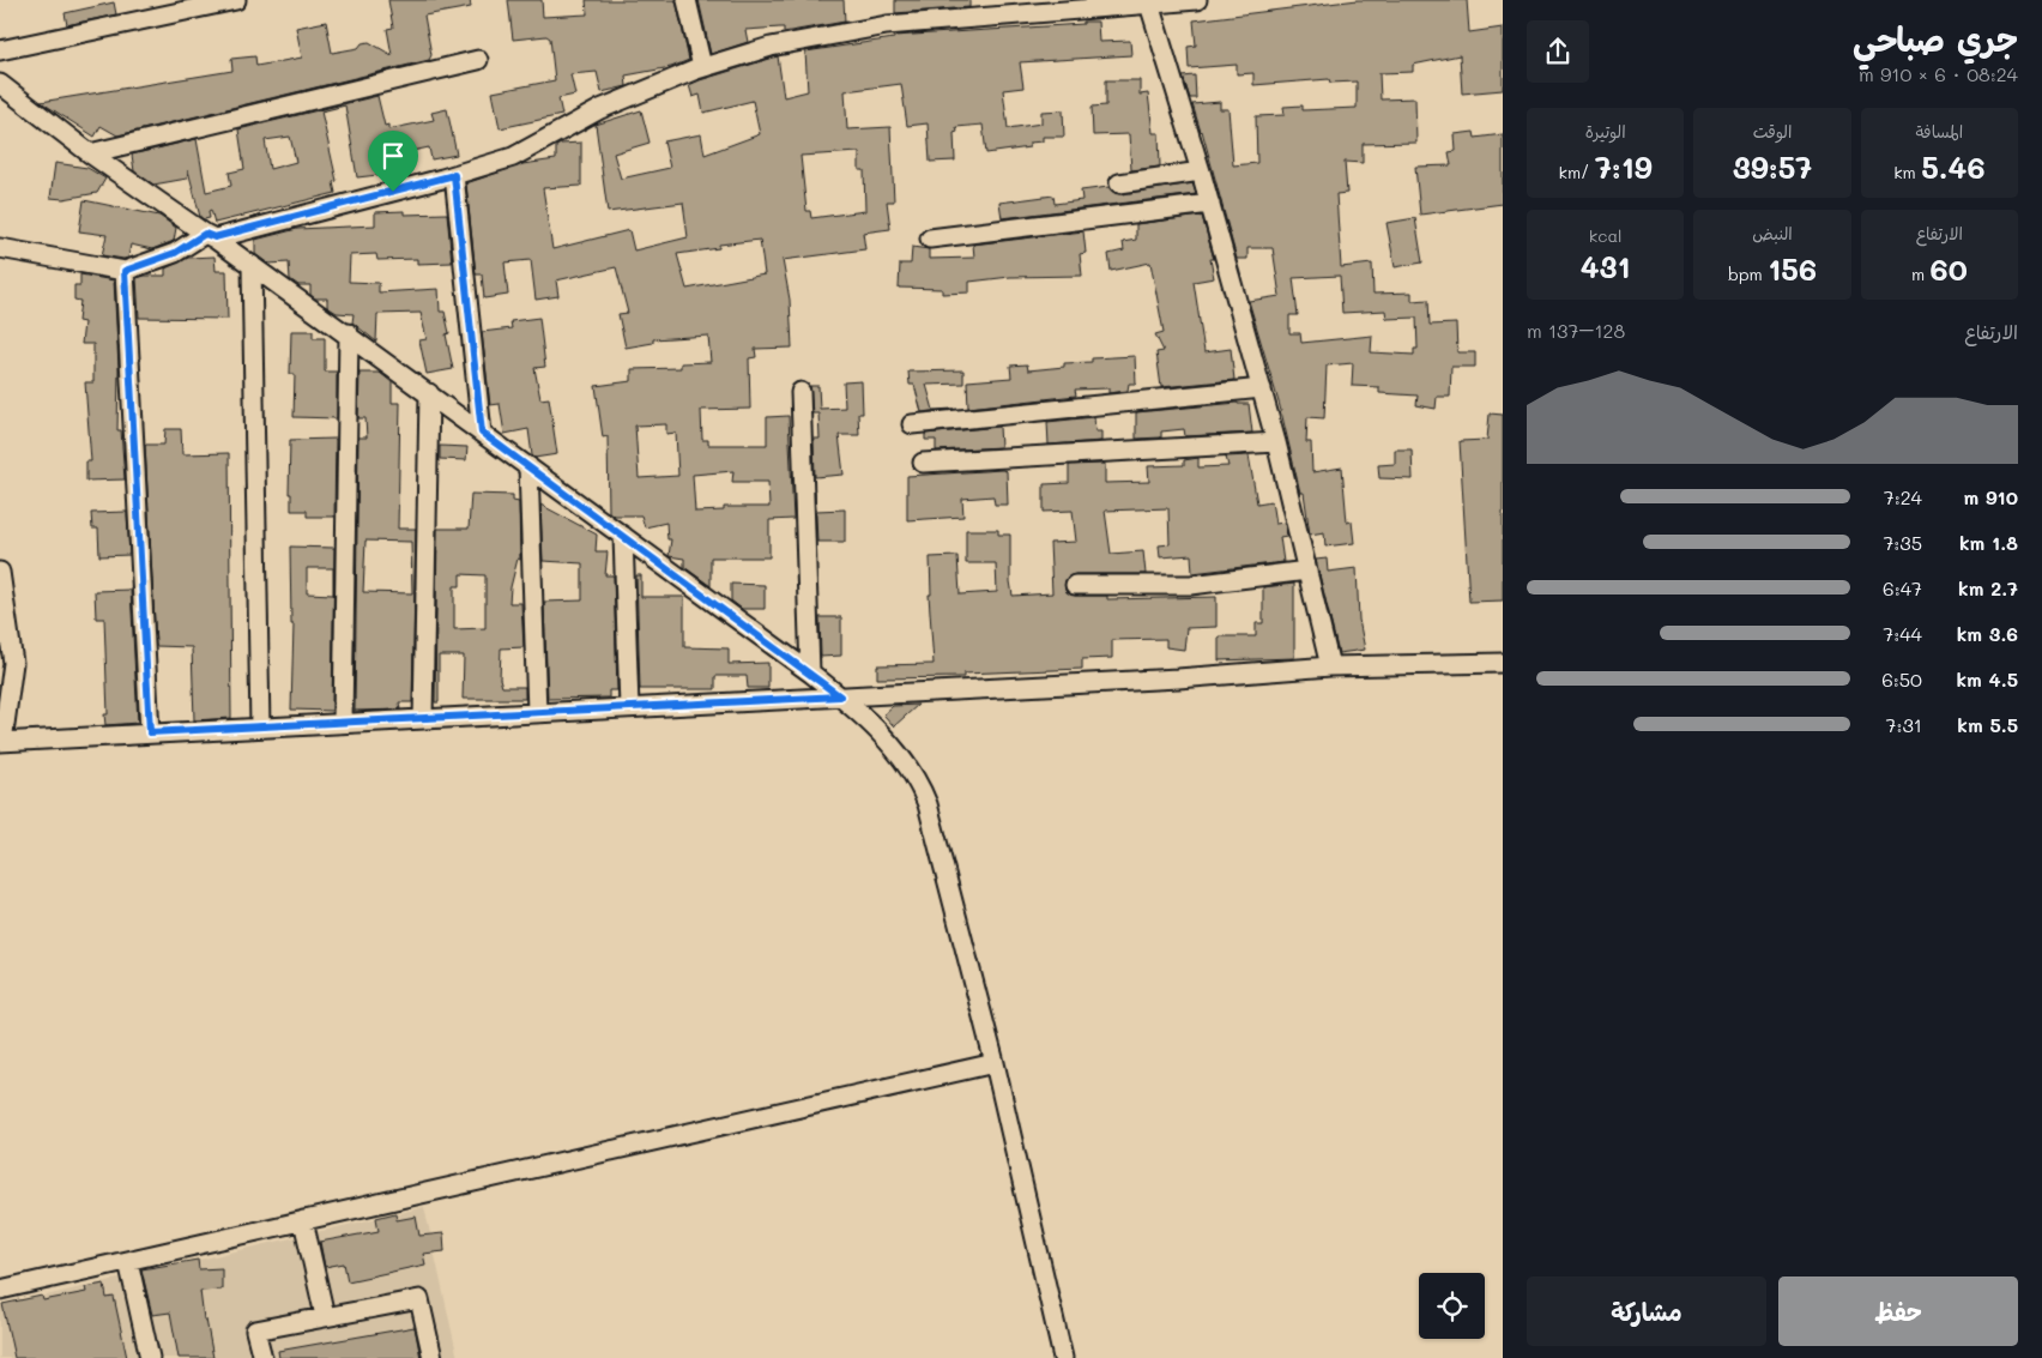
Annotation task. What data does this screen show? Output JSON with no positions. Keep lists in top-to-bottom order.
{
  "page": {
    "heading": ["جري صباحي", "08:24 · 6 × 910 m"],
    "stats": [
      ["المسافة", "5.46 km"],
      ["الوقت", "39:57"],
      ["الوتيرة", "7:19 /km"],
      ["الارتفاع", "60 m"],
      ["النبض", "156 bpm"],
      ["kcal", "431"]
    ],
    "chart": ["الارتفاع", "128–137 m"],
    "list": [
      {
        "name": "910 m",
        "note": "7:24"
      },
      {
        "name": "1.8 km",
        "note": "7:35"
      },
      {
        "name": "2.7 km",
        "note": "6:47"
      },
      {
        "name": "3.6 km",
        "note": "7:44"
      },
      {
        "name": "4.5 km",
        "note": "6:50"
      },
      {
        "name": "5.5 km",
        "note": "7:31"
      }
    ],
    "buttons": ["حفظ", "مشاركة"]
  }
}
